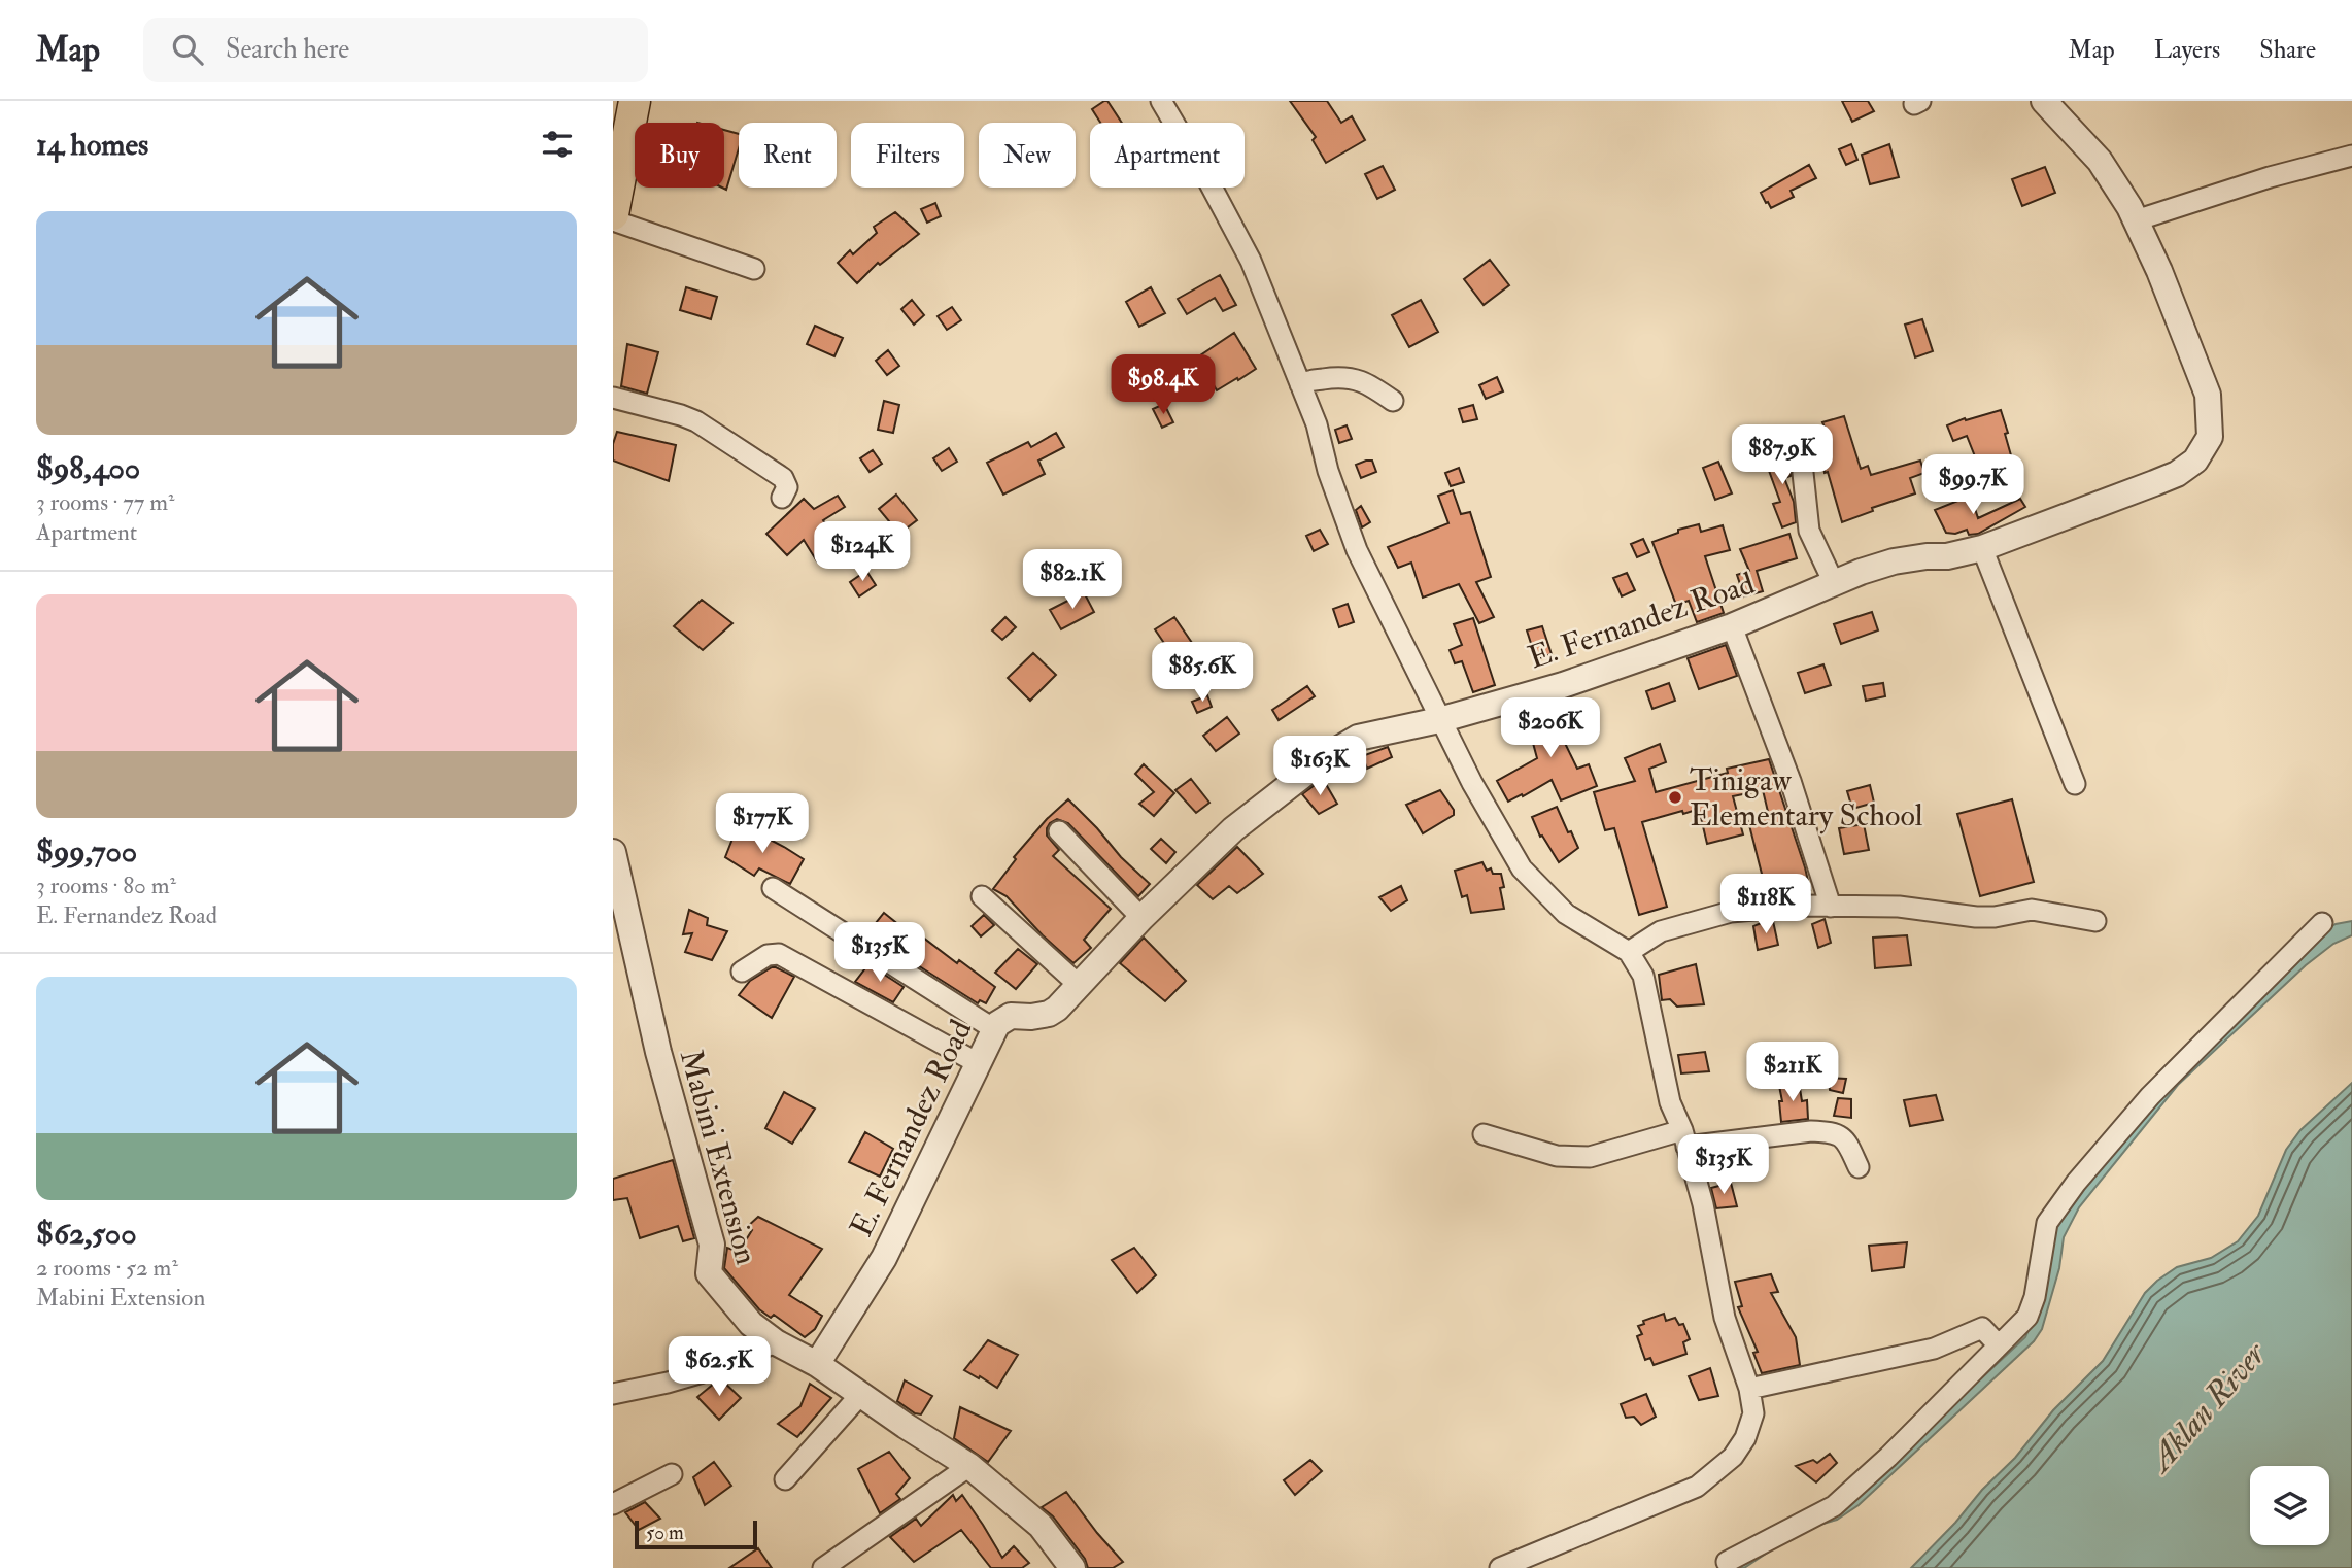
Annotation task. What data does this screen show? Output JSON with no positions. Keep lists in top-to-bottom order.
{
  "streets": {
    "street": ["E. Fernandez Road", "Mabini Extension"]
  },
  "crossings": [
    ["E. Fernandez Road", "Mabini Extension"]
  ],
  "water": ["Aklan River"],
  "places": ["Tinigaw Elementary School"],
  "scale_bar": "50 m",
  "page": {
    "header": "Map",
    "search": "Search here",
    "nav": ["Map", "Layers", "Share"],
    "heading": "14 homes",
    "chip": [
      "Buy",
      "Rent",
      "Filters",
      "New",
      "Apartment"
    ],
    "list": [
      {
        "name": "$98,400",
        "note": "3 rooms · 77 m² · Apartment"
      },
      {
        "name": "$99,700",
        "note": "3 rooms · 80 m² · E. Fernandez Road"
      },
      {
        "name": "$62,500",
        "note": "2 rooms · 52 m² · Mabini Extension"
      }
    ],
    "price": [
      "$98.4K",
      "$87.9K",
      "$99.7K",
      "$124K",
      "$82.1K",
      "$85.6K",
      "$206K",
      "$163K",
      "$177K",
      "$118K",
      "$135K",
      "$211K",
      "$135K",
      "$62.5K"
    ],
    "scale": "50 m"
  }
}
